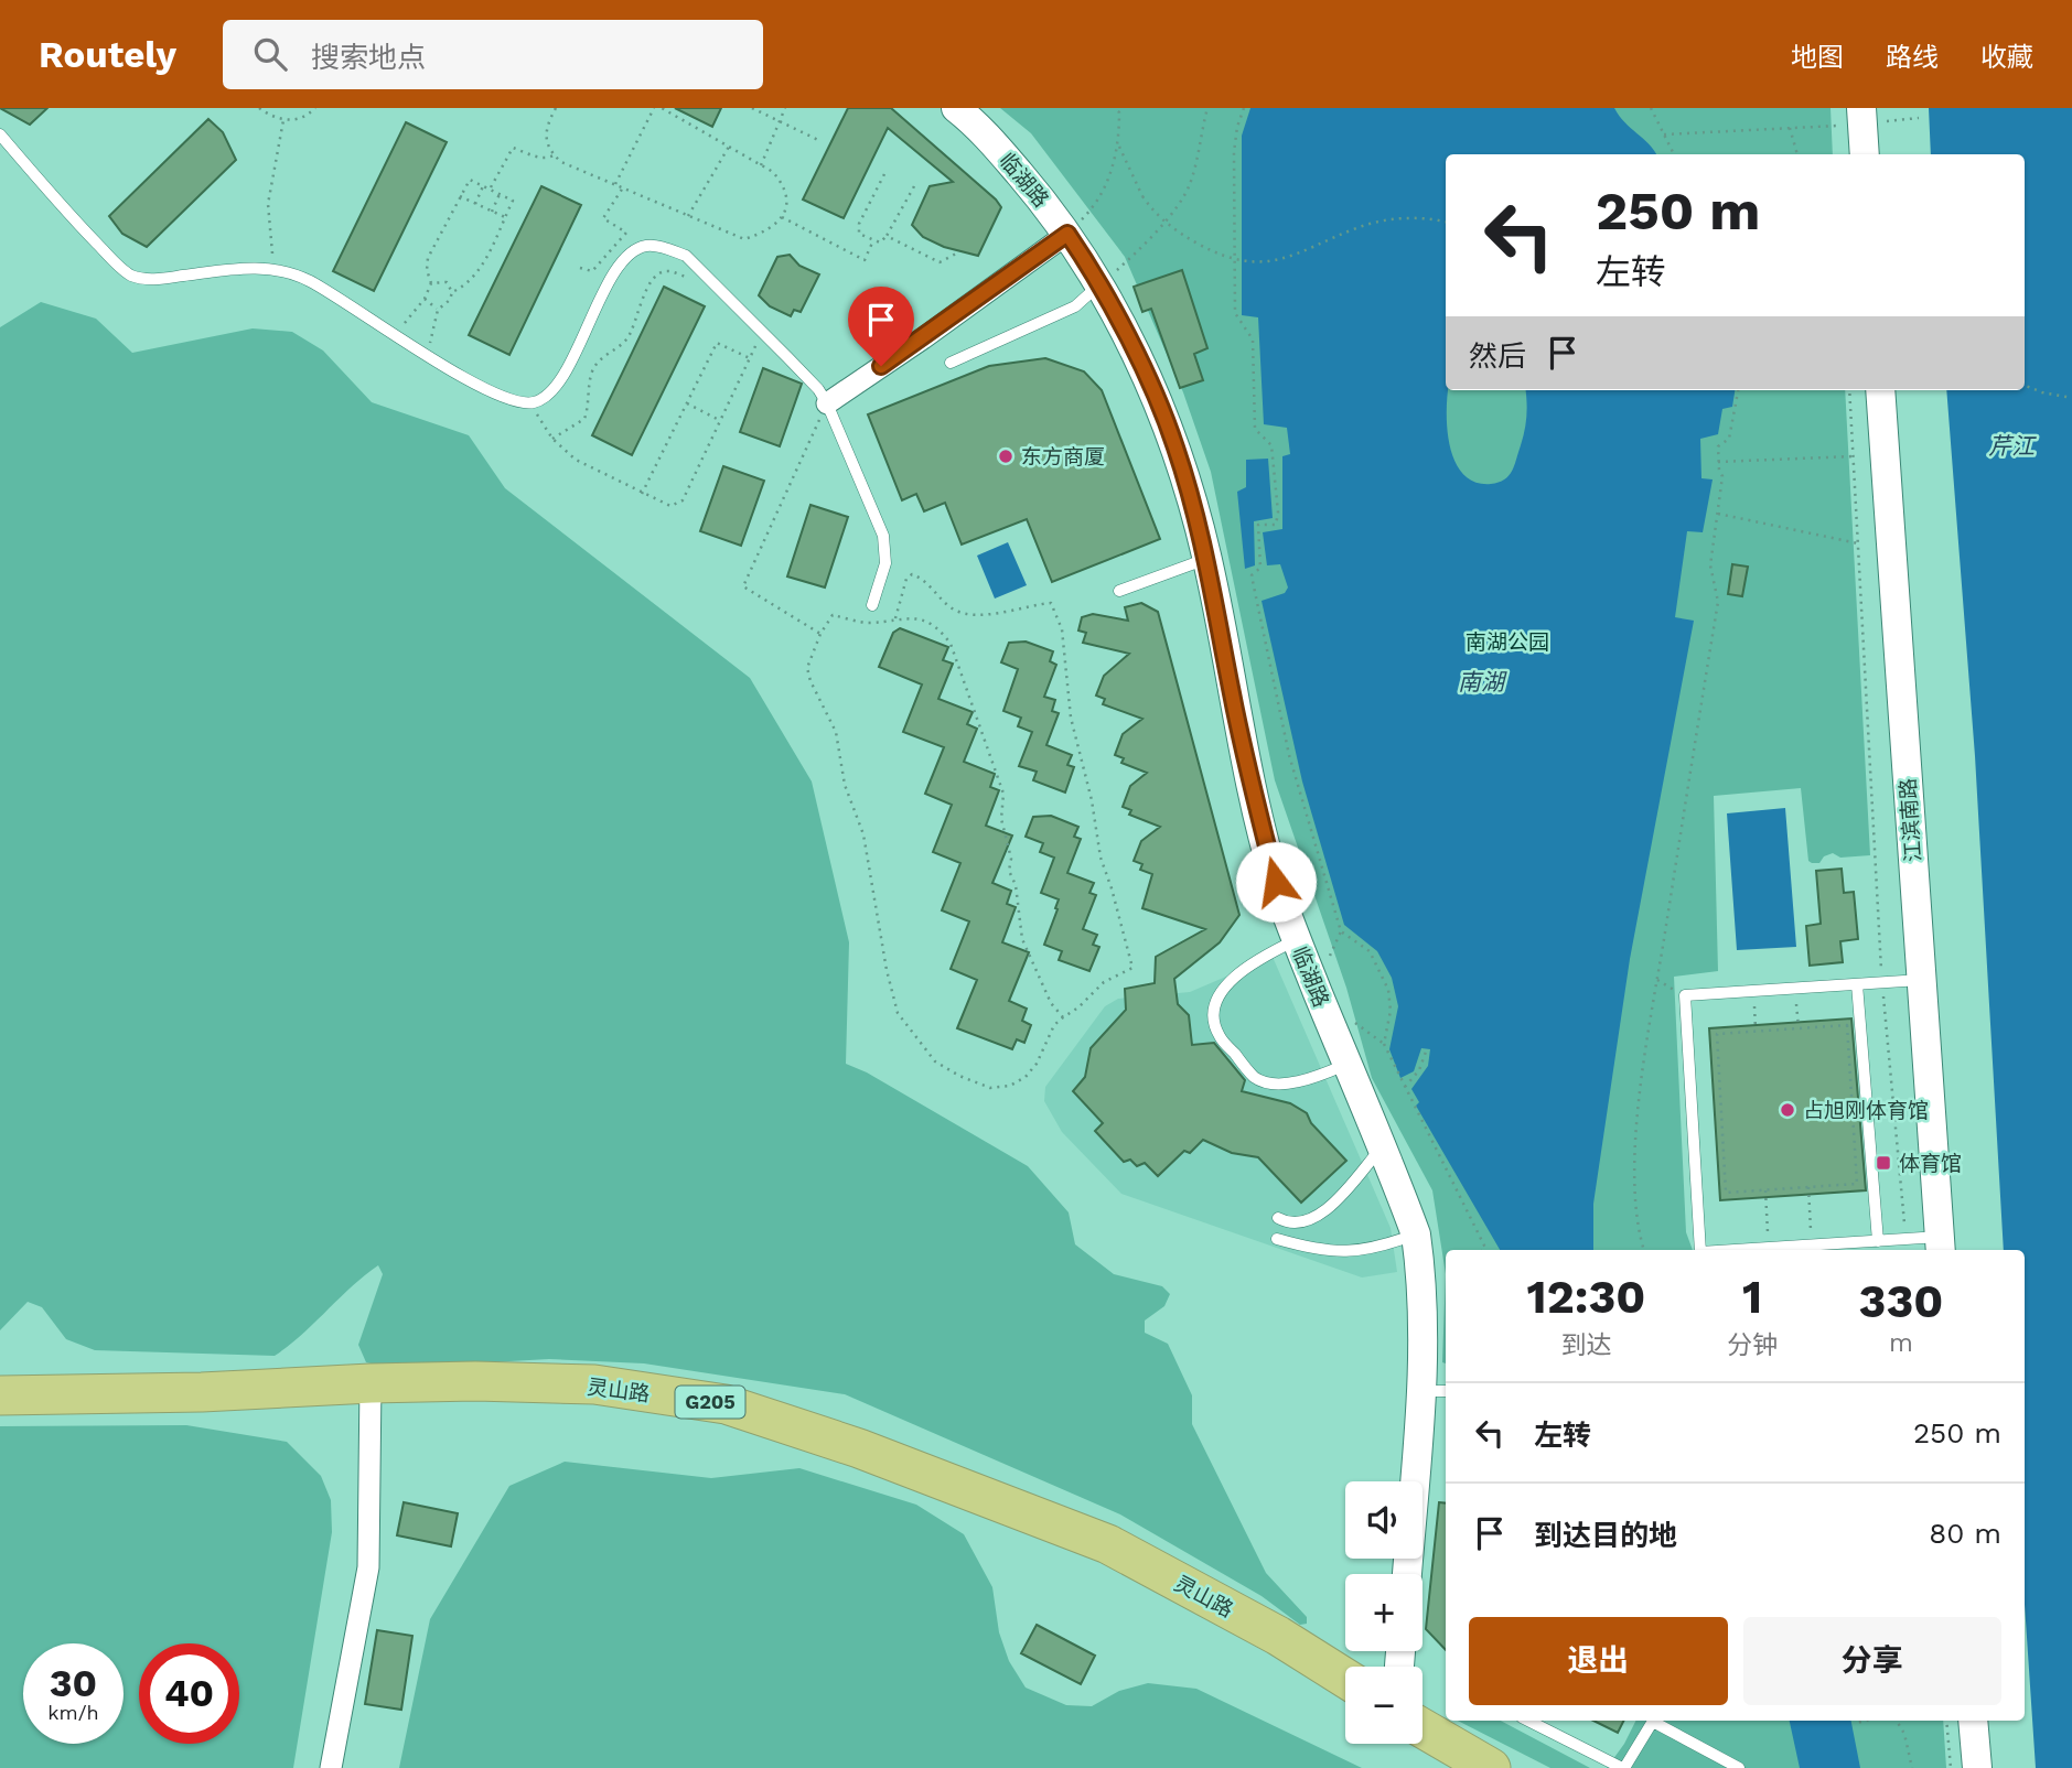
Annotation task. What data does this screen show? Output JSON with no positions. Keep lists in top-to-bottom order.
{
  "streets": {
    "highway": ["灵山路", "G205"],
    "street": ["临湖路", "江滨南路"]
  },
  "water": ["芹江", "南湖"],
  "parks": ["南湖公园"],
  "places": {
    "other": ["东方商厦", "占旭刚体育馆"],
    "transit": ["体育馆"]
  },
  "page": {
    "header": "Routely",
    "search": "搜索地点",
    "nav": ["地图", "路线", "收藏"],
    "turn": ["250 m", "左转"],
    "then": "然后",
    "eta": [
      "12:30",
      "到达",
      "1",
      "分钟",
      "330",
      "m"
    ],
    "list": [
      {
        "name": "左转",
        "value": "250 m"
      },
      {
        "name": "到达目的地",
        "value": "80 m"
      }
    ],
    "map_buttons": ["+", "−"],
    "buttons": ["退出", "分享"],
    "speed": "30 km/h",
    "limit": "40"
  }
}
